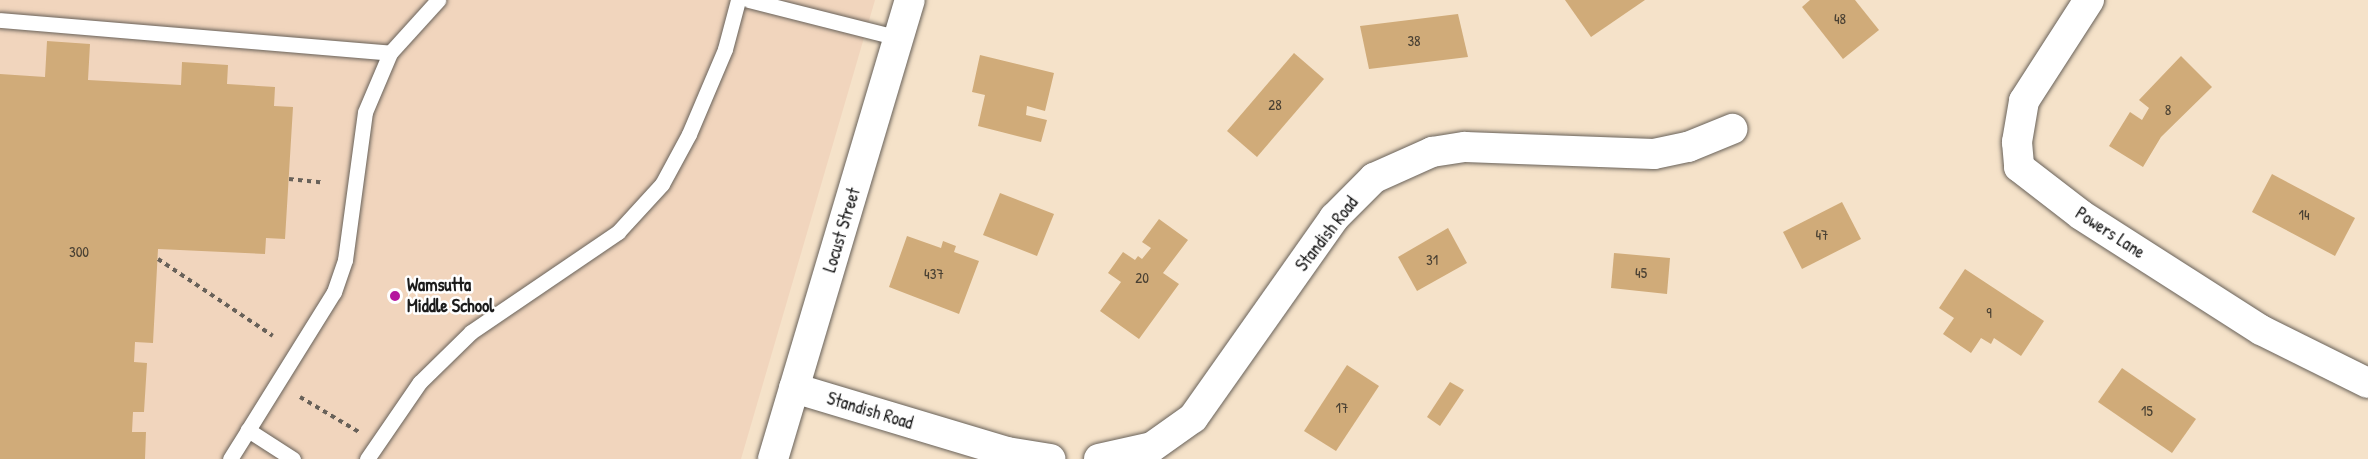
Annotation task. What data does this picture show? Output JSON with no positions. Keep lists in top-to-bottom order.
{
  "streets": {
    "street": ["Locust Street", "Powers Lane", "Standish Road"]
  },
  "crossings": [
    ["Locust Street", "Standish Road"]
  ],
  "places": ["Wamsutta Middle School"],
  "house_numbers": [
    "48",
    "38",
    "28",
    "8",
    "14",
    "47",
    "300",
    "31",
    "45",
    "437",
    "20",
    "9",
    "17",
    "15"
  ]
}
